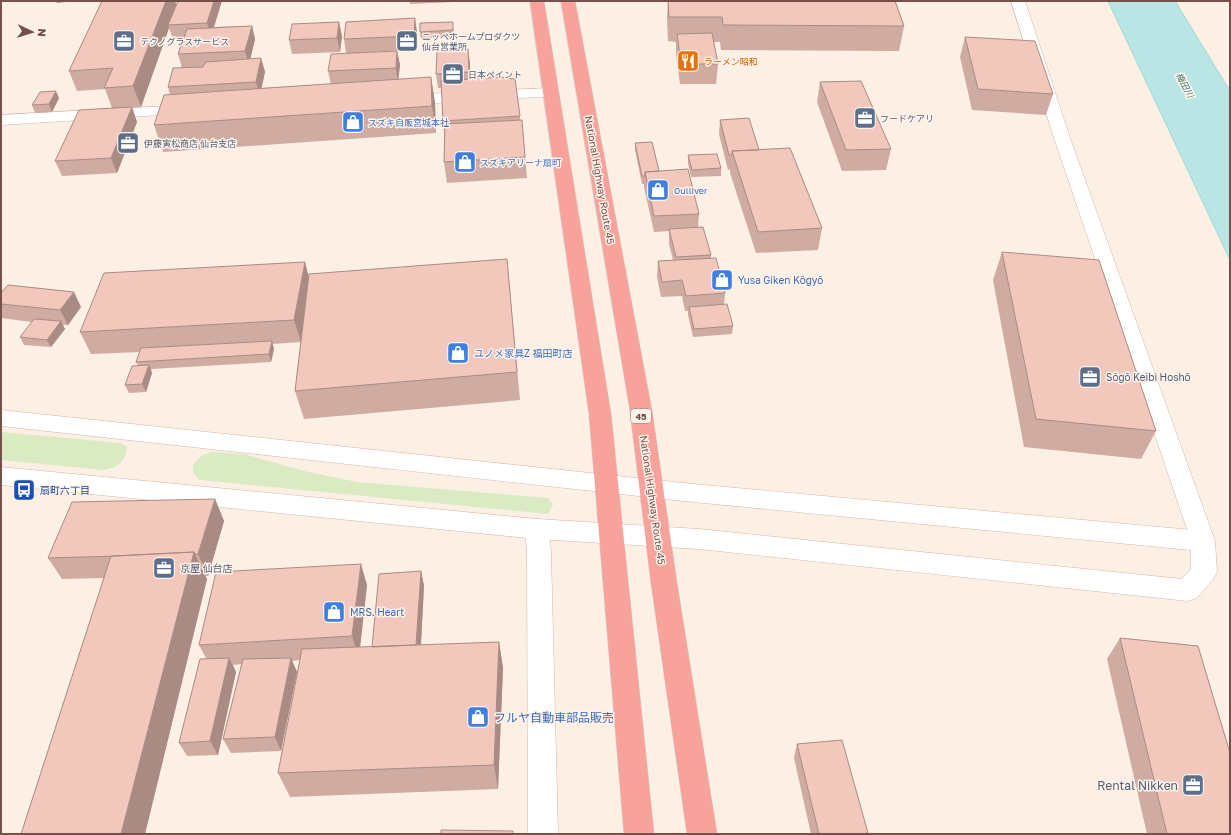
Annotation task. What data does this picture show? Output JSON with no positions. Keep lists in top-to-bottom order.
{
  "streets": {
    "highway": ["National Highway Route 45", "45"]
  },
  "water": ["梅田川"],
  "places": {
    "office": [
      "テクノグラスサービス",
      "ニッペホームプロダクツ 仙台営業所",
      "日本ペイント",
      "フードケアリ",
      "伊藤寅松商店 仙台支店",
      "Sōgō Keibi Hoshō",
      "京屋 仙台店",
      "Rental Nikken"
    ],
    "restaurant": ["ラーメン昭和"],
    "shop": [
      "スズキ自販宮城本社",
      "スズキアリーナ扇町",
      "Gulliver",
      "Yusa Giken Kōgyō",
      "ユノメ家具Z 福田町店",
      "MRS. Heart",
      "フルヤ自動車部品販売"
    ],
    "bus stop": ["扇町六丁目"]
  },
  "north": "right"
}
